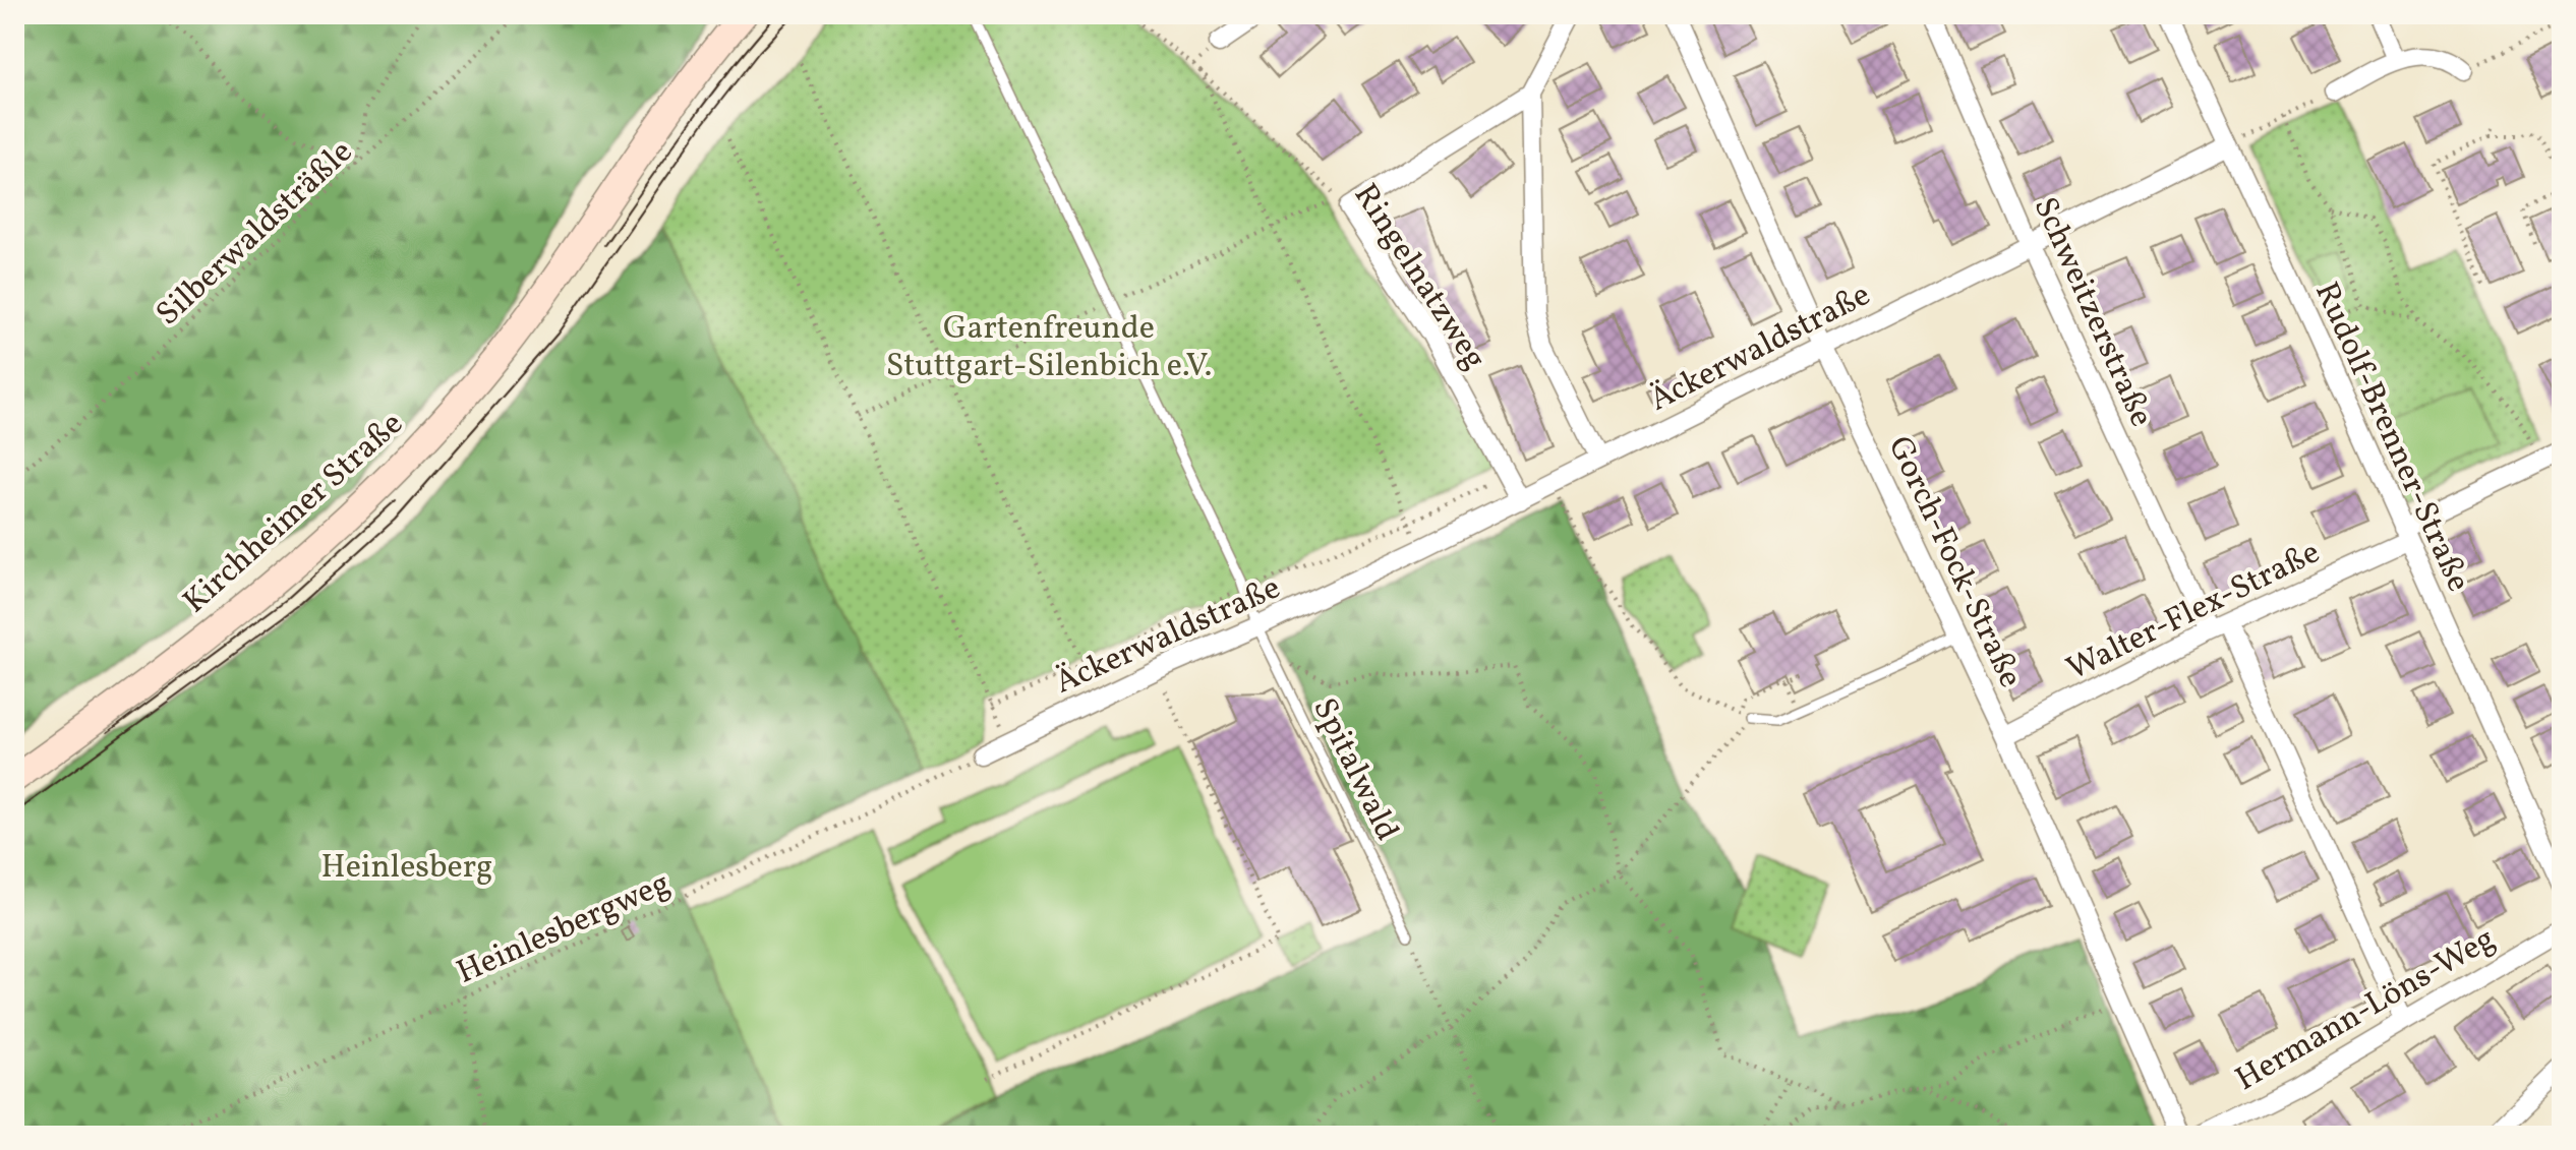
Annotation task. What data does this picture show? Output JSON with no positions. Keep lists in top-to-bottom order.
{
  "streets": {
    "main road": ["Kirchheimer Straße"],
    "street": [
      "Ringelnatzweg",
      "Schweitzerstraße",
      "Äckerwaldstraße",
      "Rudolf-Brenner-Straße",
      "Gorch-Fock-Straße",
      "Walter-Flex-Straße",
      "Hermann-Löns-Weg"
    ],
    "lane": ["Spitalwald"],
    "path": ["Silberwaldsträßle", "Heinlesbergweg"]
  },
  "crossings": [
    ["Ringelnatzweg", "Äckerwaldstraße"],
    ["Schweitzerstraße", "Äckerwaldstraße"],
    ["Schweitzerstraße", "Walter-Flex-Straße"],
    ["Schweitzerstraße", "Hermann-Löns-Weg"],
    ["Äckerwaldstraße", "Rudolf-Brenner-Straße"],
    ["Äckerwaldstraße", "Gorch-Fock-Straße"],
    ["Äckerwaldstraße", "Spitalwald"],
    ["Äckerwaldstraße", "Heinlesbergweg"],
    ["Rudolf-Brenner-Straße", "Walter-Flex-Straße"],
    ["Gorch-Fock-Straße", "Walter-Flex-Straße"]
  ],
  "parks": ["Gartenfreunde Stuttgart-Silenbich e.V.", "Heinlesberg"]
}
